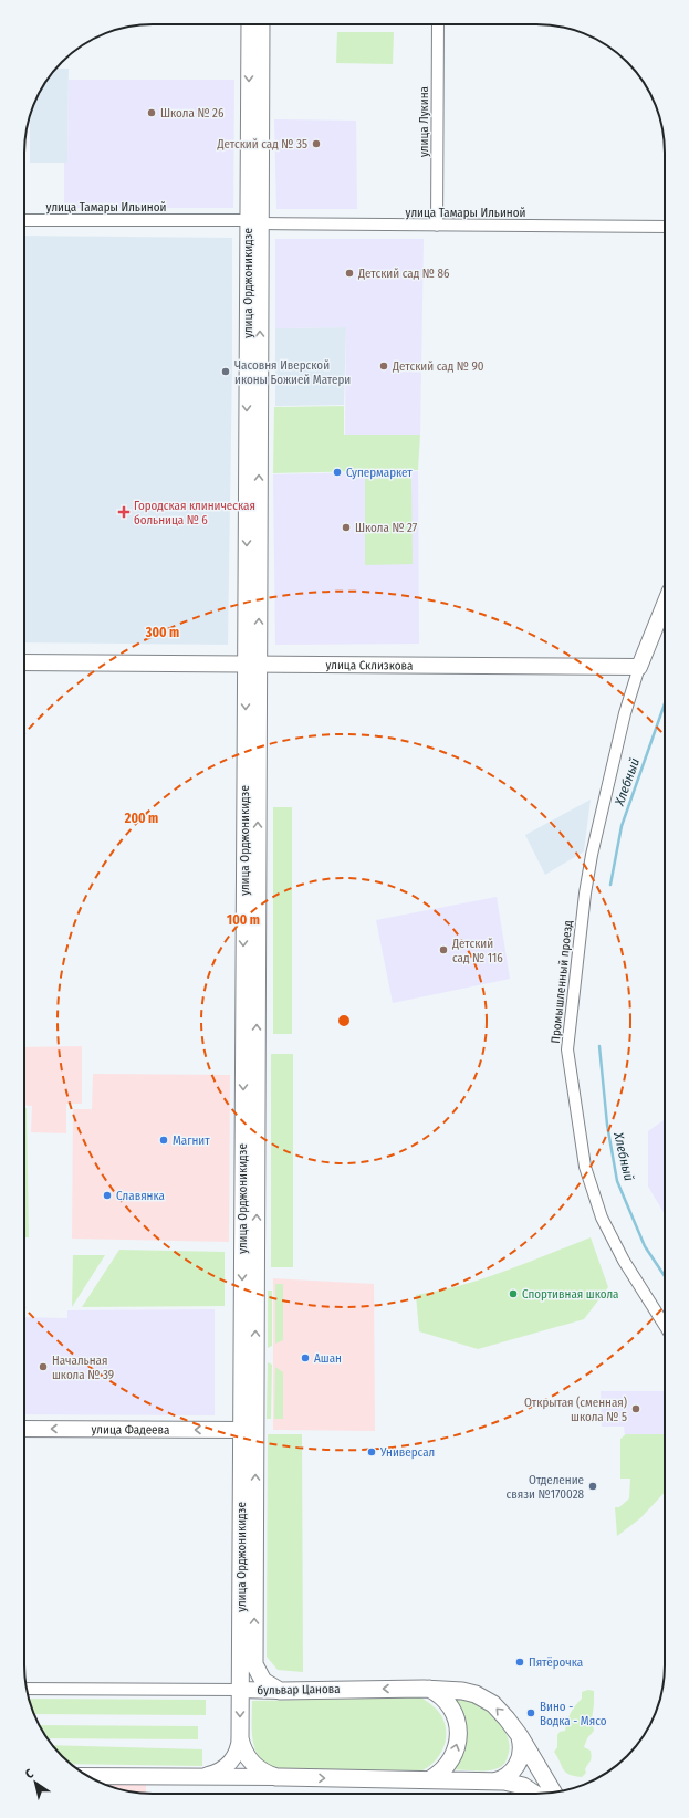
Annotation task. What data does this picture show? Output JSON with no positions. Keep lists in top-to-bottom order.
{
  "streets": {
    "main road": ["улица Орджоникидзе", "бульвар Цанова"],
    "street": [
      "улица Лукина",
      "улица Тамары Ильиной",
      "улица Склизкова",
      "Промышленный проезд",
      "улица Фадеева"
    ]
  },
  "crossings": [
    ["улица Лукина", "улица Тамары Ильиной"],
    ["улица Тамары Ильиной", "улица Орджоникидзе"],
    ["улица Орджоникидзе", "улица Склизкова"],
    ["улица Орджоникидзе", "улица Фадеева"],
    ["улица Орджоникидзе", "бульвар Цанова"],
    ["улица Склизкова", "Промышленный проезд"]
  ],
  "one_way": ["улица Фадеева"],
  "water": ["Хлебный"],
  "places": {
    "other": [
      "Школа № 26",
      "Детский сад № 35",
      "Детский сад № 86",
      "Детский сад № 90",
      "Часовня Иверской иконы Божией Матери",
      "Супермаркет",
      "Школа № 27",
      "Детский сад № 116",
      "Магнит",
      "Славянка",
      "Спортивная школа",
      "Ашан",
      "Начальная школа № 39",
      "Открытая (сменная) школа № 5",
      "Универсал",
      "Отделение связи №170028",
      "Пятёрочка",
      "Вино - Водка - Мясо"
    ],
    "health": ["Городская клиническая больница № 6"]
  },
  "north": "top left",
  "rings": ["300 m", "200 m", "100 m"]
}
